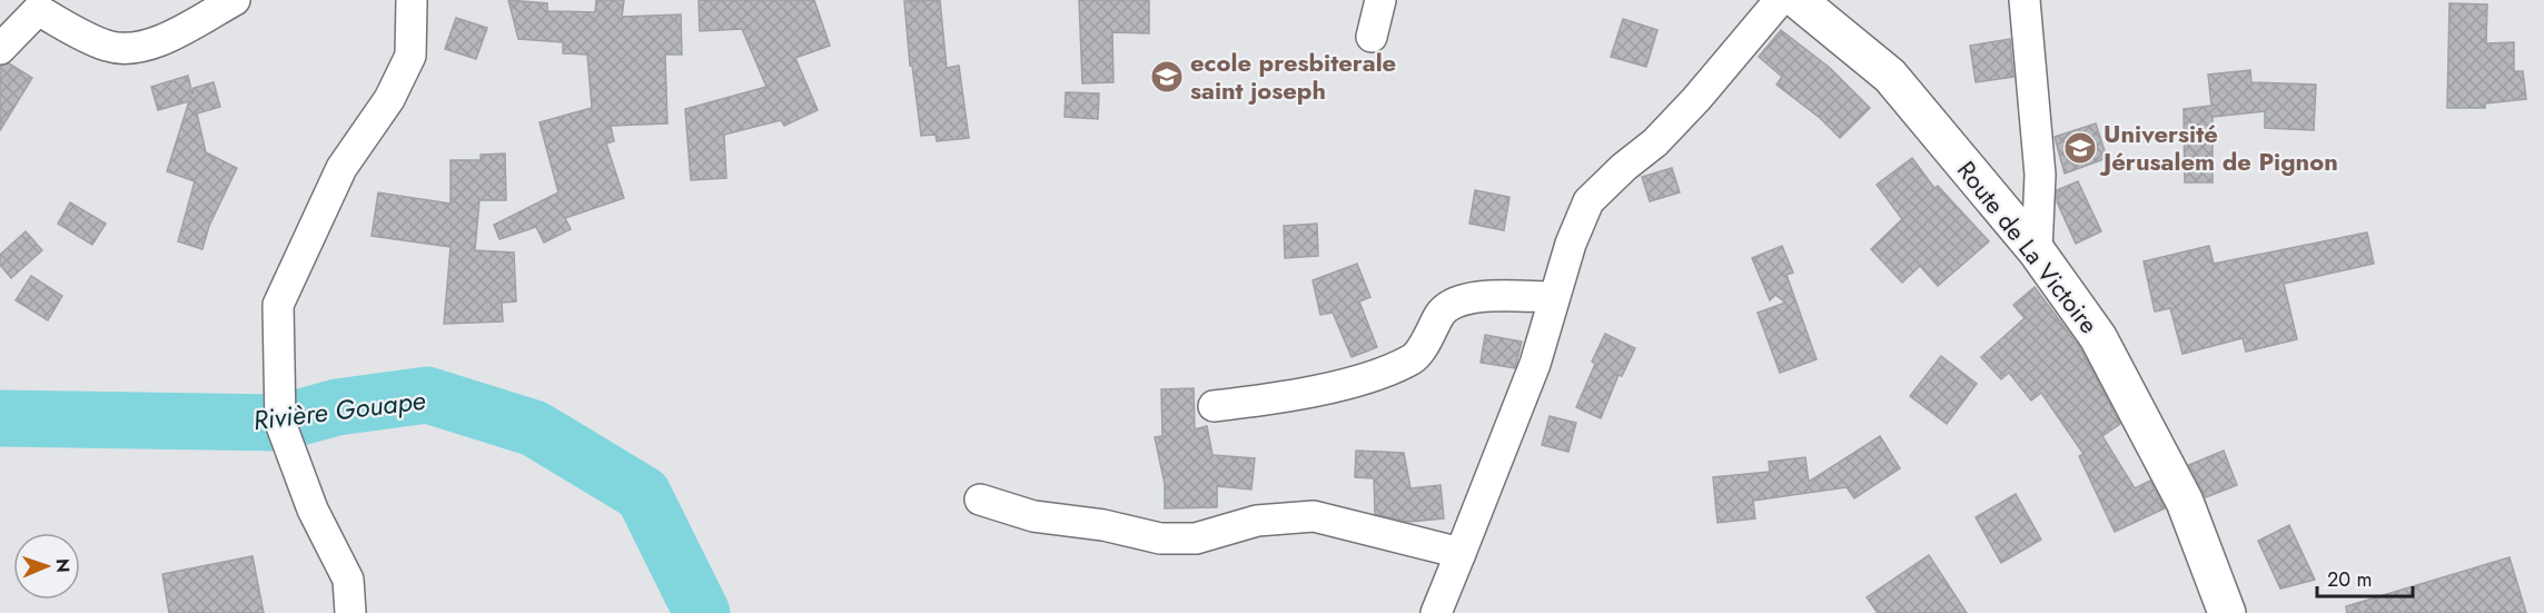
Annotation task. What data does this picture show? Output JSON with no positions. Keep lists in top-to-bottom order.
{
  "streets": {
    "street": ["Route de La Victoire"]
  },
  "water": ["Rivière Gouape"],
  "places": {
    "school or university": ["ecole presbiterale saint joseph", "Université Jérusalem de Pignon"]
  },
  "scale_bar": "20 m",
  "north": "right"
}
